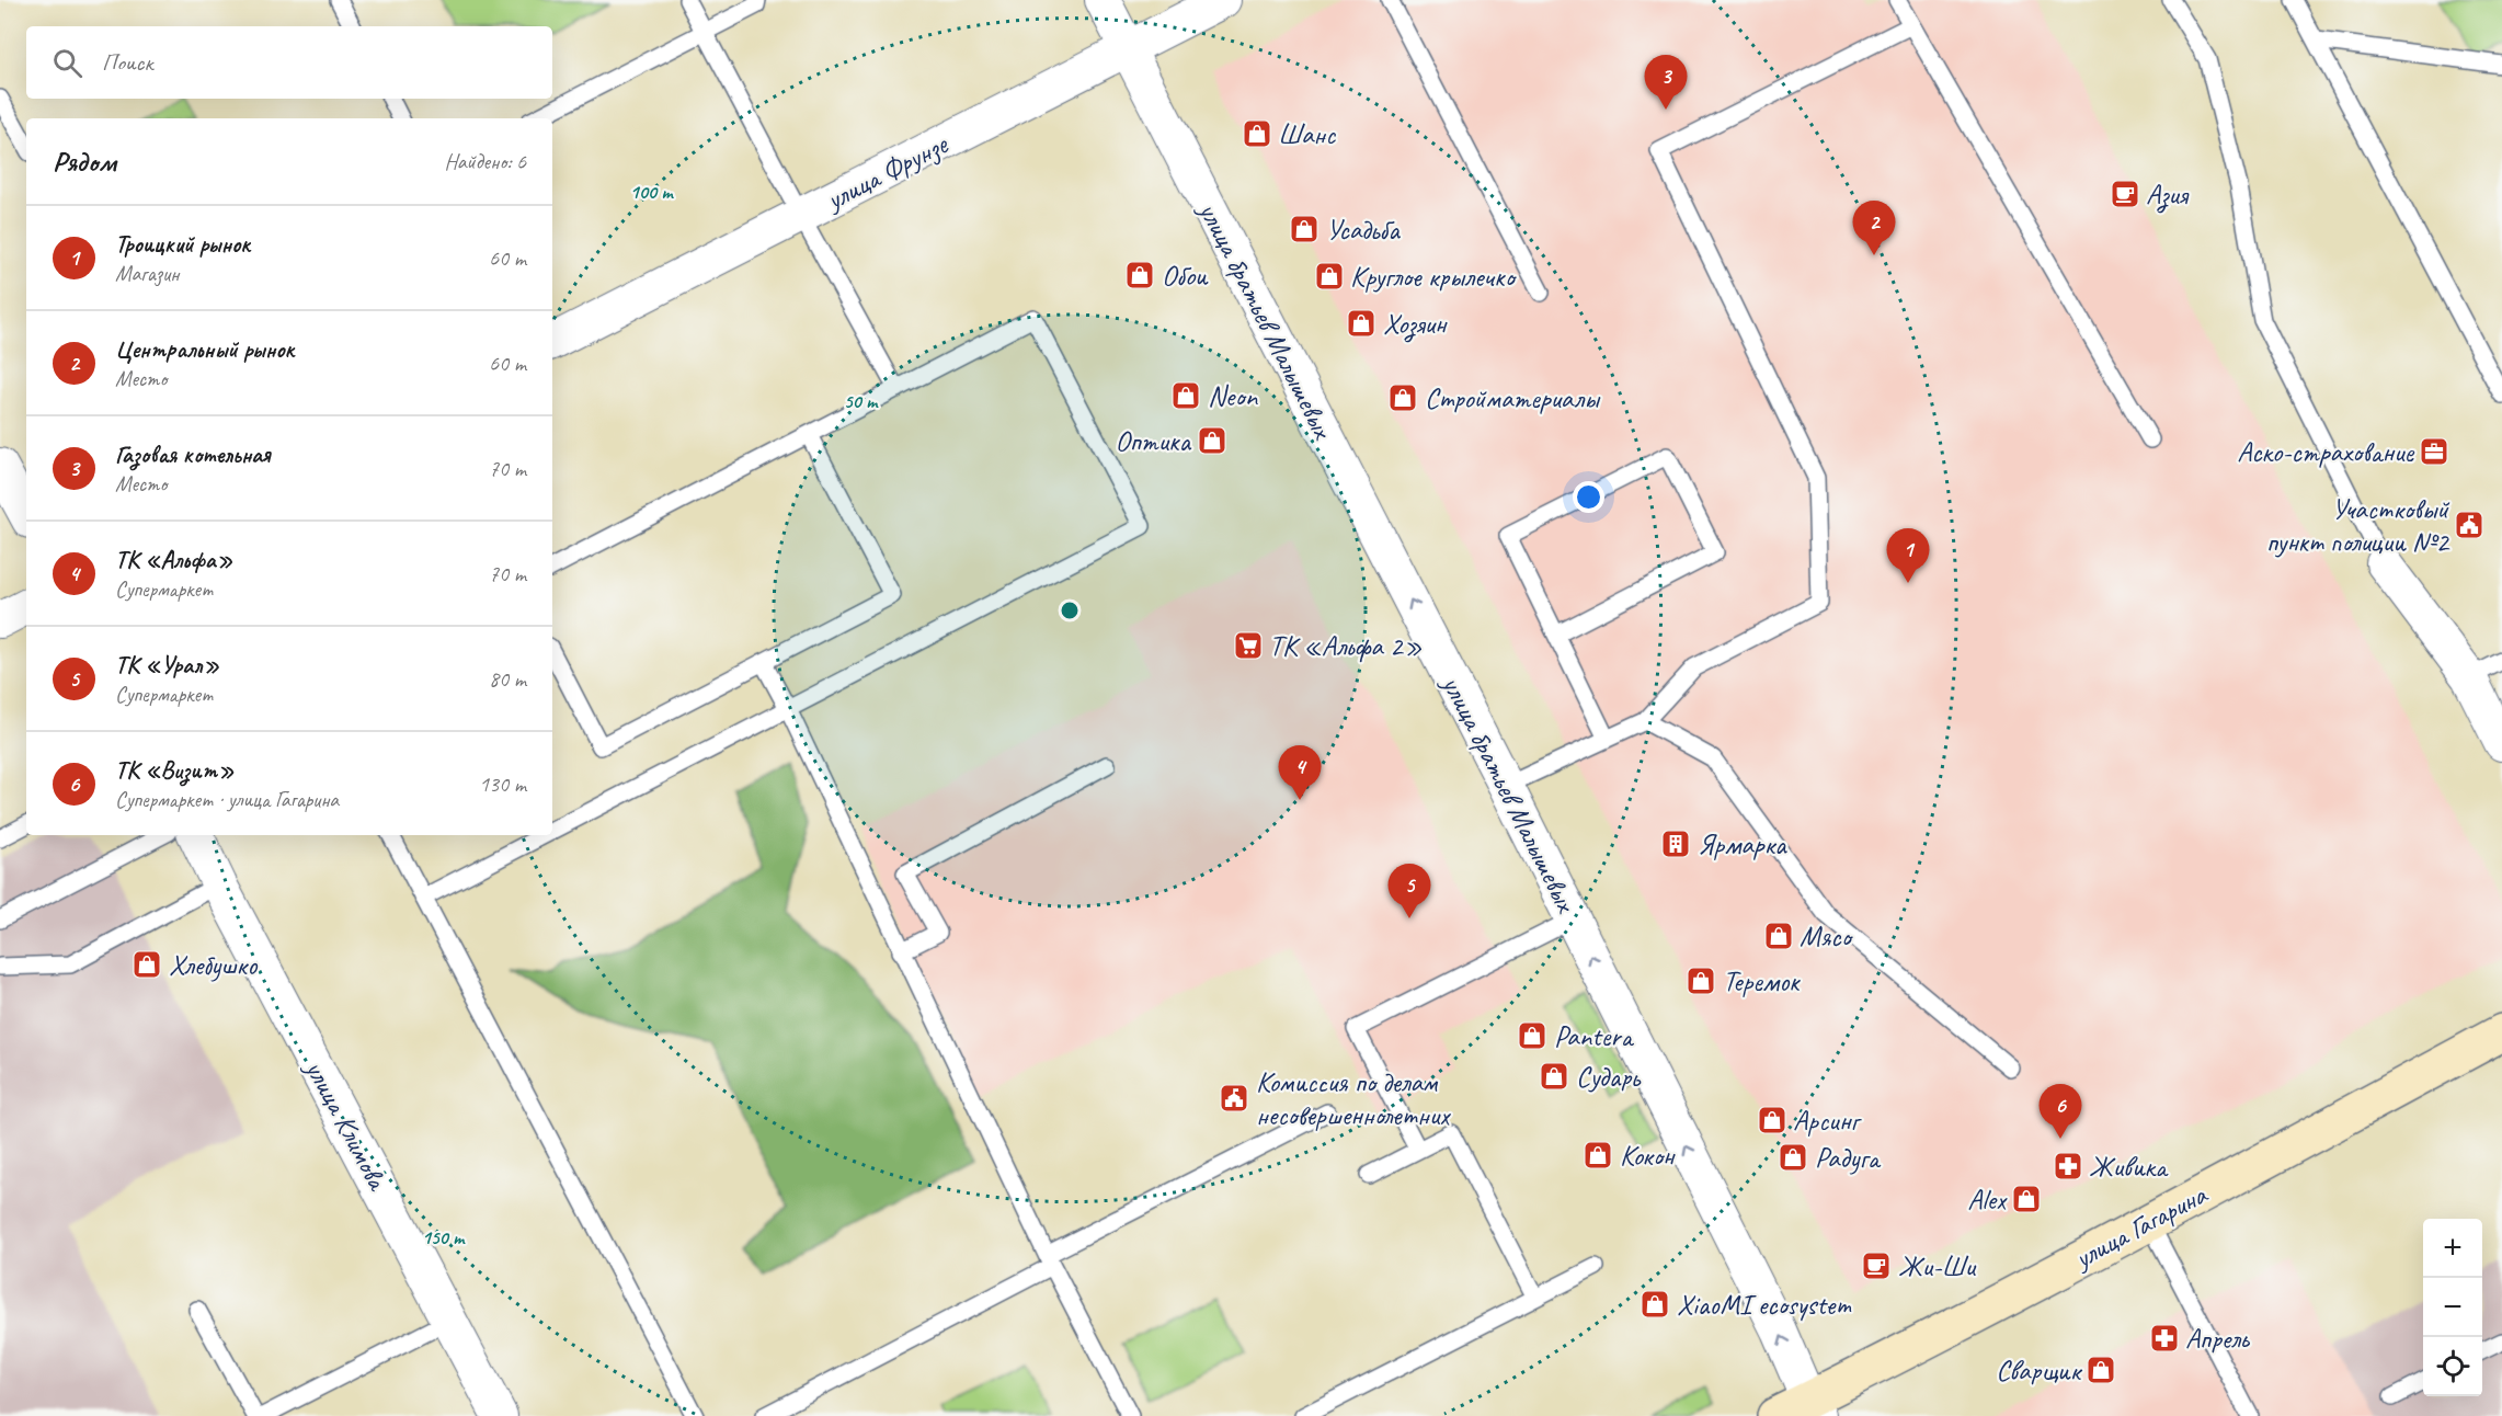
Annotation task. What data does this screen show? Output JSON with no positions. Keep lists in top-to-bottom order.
{
  "streets": {
    "main road": ["улица Гагарина"],
    "street": ["улица Фрунзе", "улица братьев Малышевых", "улица Климова"]
  },
  "crossings": [
    ["улица Фрунзе", "улица братьев Малышевых"],
    ["улица братьев Малышевых", "улица Гагарина"]
  ],
  "one_way": ["улица братьев Малышевых"],
  "places": {
    "shop": [
      "Шанс",
      "Усадьба",
      "Обои",
      "Круглое крылечко",
      "Хозяин",
      "Neon",
      "Стройматериалы",
      "Оптика",
      "Мясо",
      "Хлебушко",
      "Теремок",
      "Pantera",
      "Сударь",
      "Арсинг",
      "Кокон",
      "Радуга",
      "Alex",
      "XiaoMI ecosystem",
      "Сварщик"
    ],
    "cafe": ["Азия", "Жи-Ши"],
    "office": ["Аско-страхование"],
    "public building": ["Участковый пункт полиции №2", "Комиссия по делам несовершеннолетних"],
    "supermarket": ["ТК «Альфа 2»"],
    "building": ["Ярмарка"],
    "pharmacy": ["Живика", "Апрель"]
  },
  "page": {
    "search": "Поиск",
    "pins": [
      "3",
      "2",
      "1",
      "4",
      "5",
      "6"
    ],
    "heading": ["Рядом", "Найдено: 6"],
    "list": [
      {
        "mark": "1",
        "name": "Троицкий рынок",
        "note": "Магазин",
        "value": "60 m"
      },
      {
        "mark": "2",
        "name": "Центральный рынок",
        "note": "Место",
        "value": "60 m"
      },
      {
        "mark": "3",
        "name": "Газовая котельная",
        "note": "Место",
        "value": "70 m"
      },
      {
        "mark": "4",
        "name": "ТК «Альфа»",
        "note": "Супермаркет",
        "value": "70 m"
      },
      {
        "mark": "5",
        "name": "ТК «Урал»",
        "note": "Супермаркет",
        "value": "80 m"
      },
      {
        "mark": "6",
        "name": "ТК «Визит»",
        "note": "Супермаркет · улица Гагарина",
        "value": "130 m"
      }
    ],
    "map_buttons": ["+", "−"]
  },
  "rings": ["100 m", "50 m", "150 m"]
}
